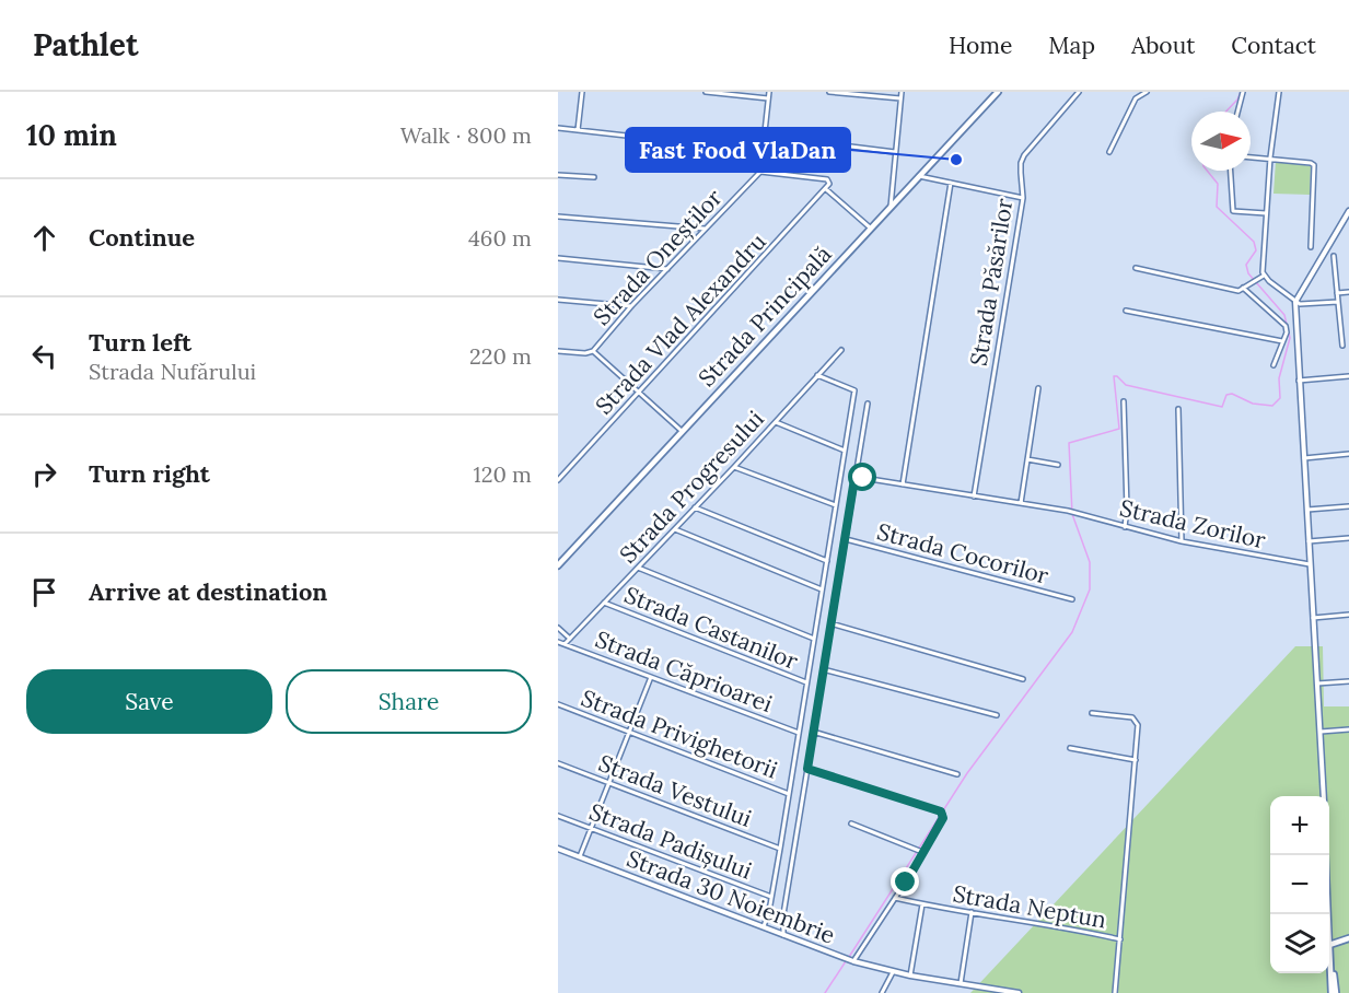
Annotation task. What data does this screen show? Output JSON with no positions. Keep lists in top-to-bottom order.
{
  "streets": {
    "main road": ["Strada Principală"],
    "street": [
      "Strada Oneștilor",
      "Strada Păsărilor",
      "Strada Vlad Alexandru",
      "Strada Progresului",
      "Strada Zorilor",
      "Strada Cocorilor",
      "Strada Castanilor",
      "Strada Căprioarei",
      "Strada Privighetorii",
      "Strada Vestului",
      "Strada Padișului",
      "Strada 30 Noiembrie",
      "Strada Neptun"
    ]
  },
  "crossings": [
    ["Strada Păsărilor", "Strada Zorilor"],
    ["Strada Progresului", "Strada Castanilor"],
    ["Strada Progresului", "Strada Căprioarei"]
  ],
  "places": ["Fast Food VlaDan"],
  "north": "right",
  "page": {
    "header": "Pathlet",
    "nav": [
      "Home",
      "Map",
      "About",
      "Contact"
    ],
    "heading": ["10 min", "Walk · 800 m"],
    "list": [
      ["Continue", "460 m"],
      ["Turn left", "Strada Nufărului", "220 m"],
      ["Turn right", "120 m"],
      "Arrive at destination"
    ],
    "buttons": ["Save", "Share"],
    "map_buttons": ["+", "−"]
  }
}
